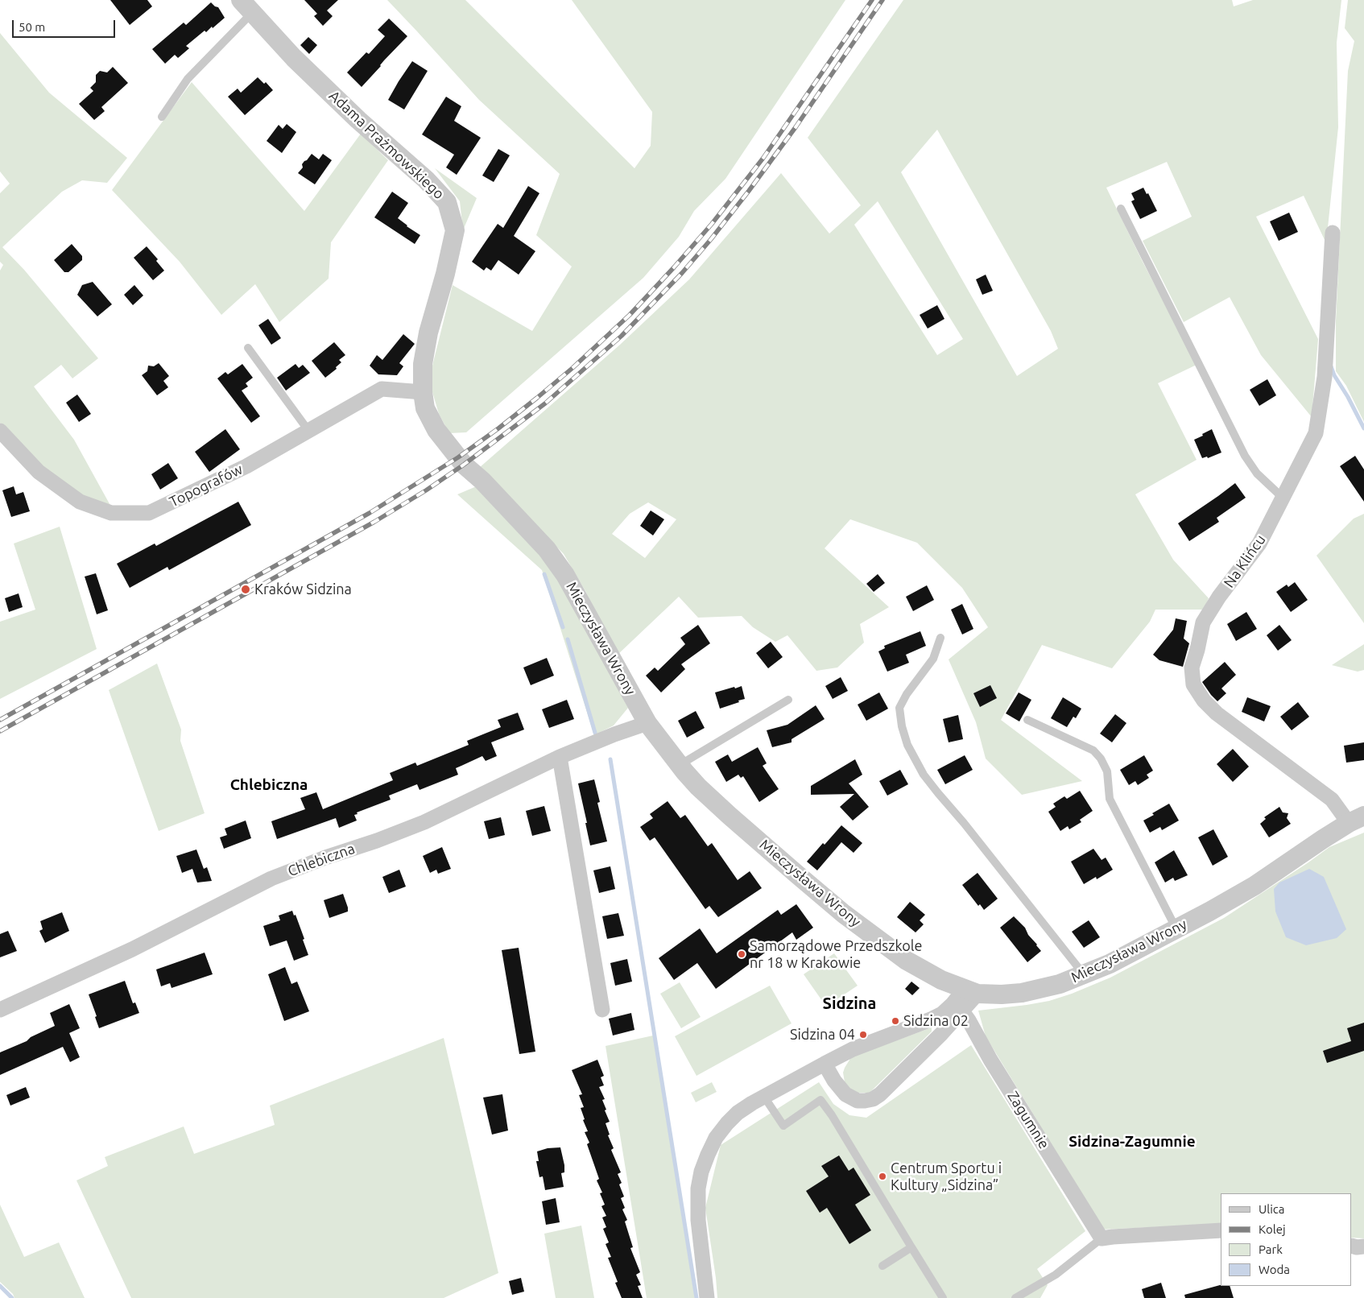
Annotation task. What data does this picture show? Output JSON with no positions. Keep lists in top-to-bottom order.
{
  "streets": {
    "street": [
      "Adama Prażmowskiego",
      "Topografów",
      "Na Klińcu",
      "Mieczysława Wrony",
      "Chlebiczna",
      "Zagumnie"
    ]
  },
  "crossings": [
    ["Adama Prażmowskiego", "Topografów"],
    ["Adama Prażmowskiego", "Mieczysława Wrony"],
    ["Topografów", "Mieczysława Wrony"],
    ["Na Klińcu", "Mieczysława Wrony"],
    ["Mieczysława Wrony", "Chlebiczna"]
  ],
  "districts": ["Chlebiczna", "Sidzina", "Sidzina-Zagumnie"],
  "places": [
    "Kraków Sidzina",
    "Samorządowe Przedszkole nr 18 w Krakowie",
    "Sidzina 02",
    "Sidzina 04",
    "Centrum Sportu i Kultury „Sidzina”"
  ],
  "legend": [
    "Ulica",
    "Kolej",
    "Park",
    "Woda"
  ],
  "scale_bar": "50 m"
}
